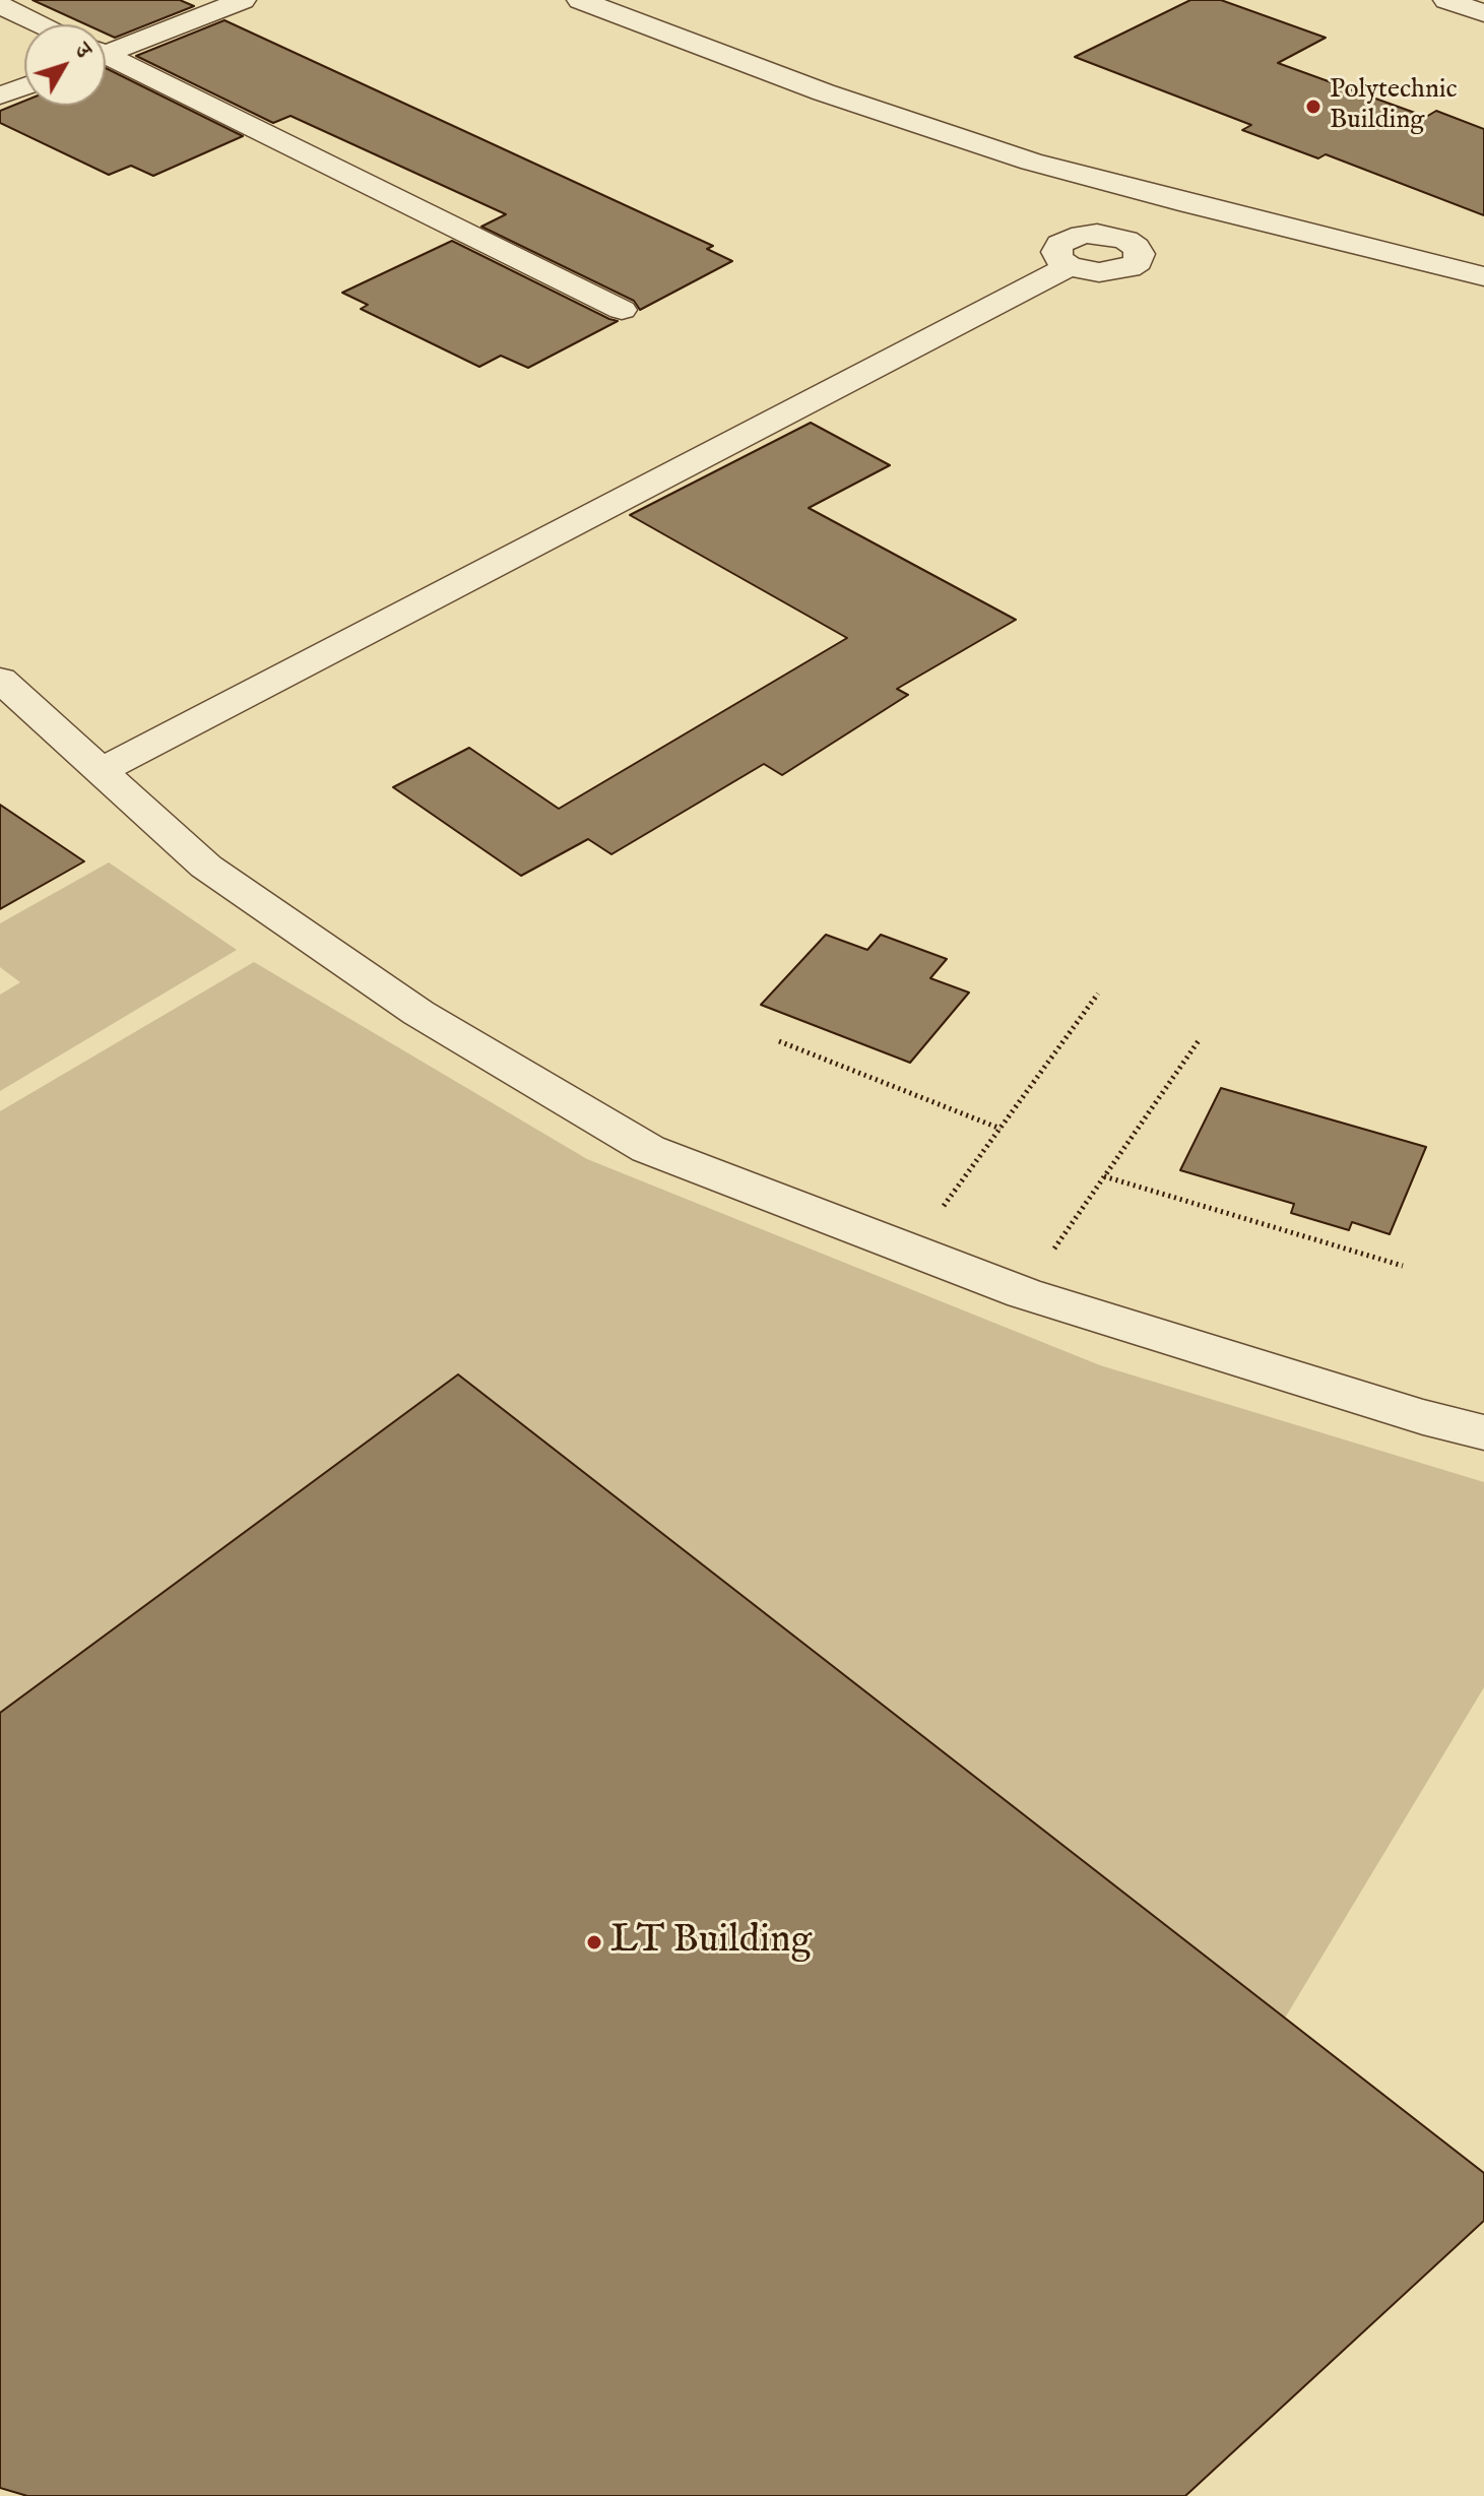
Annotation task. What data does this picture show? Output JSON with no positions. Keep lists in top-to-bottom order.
{
  "places": ["Polytechnic Building", "LT Building"],
  "north": "top right"
}
